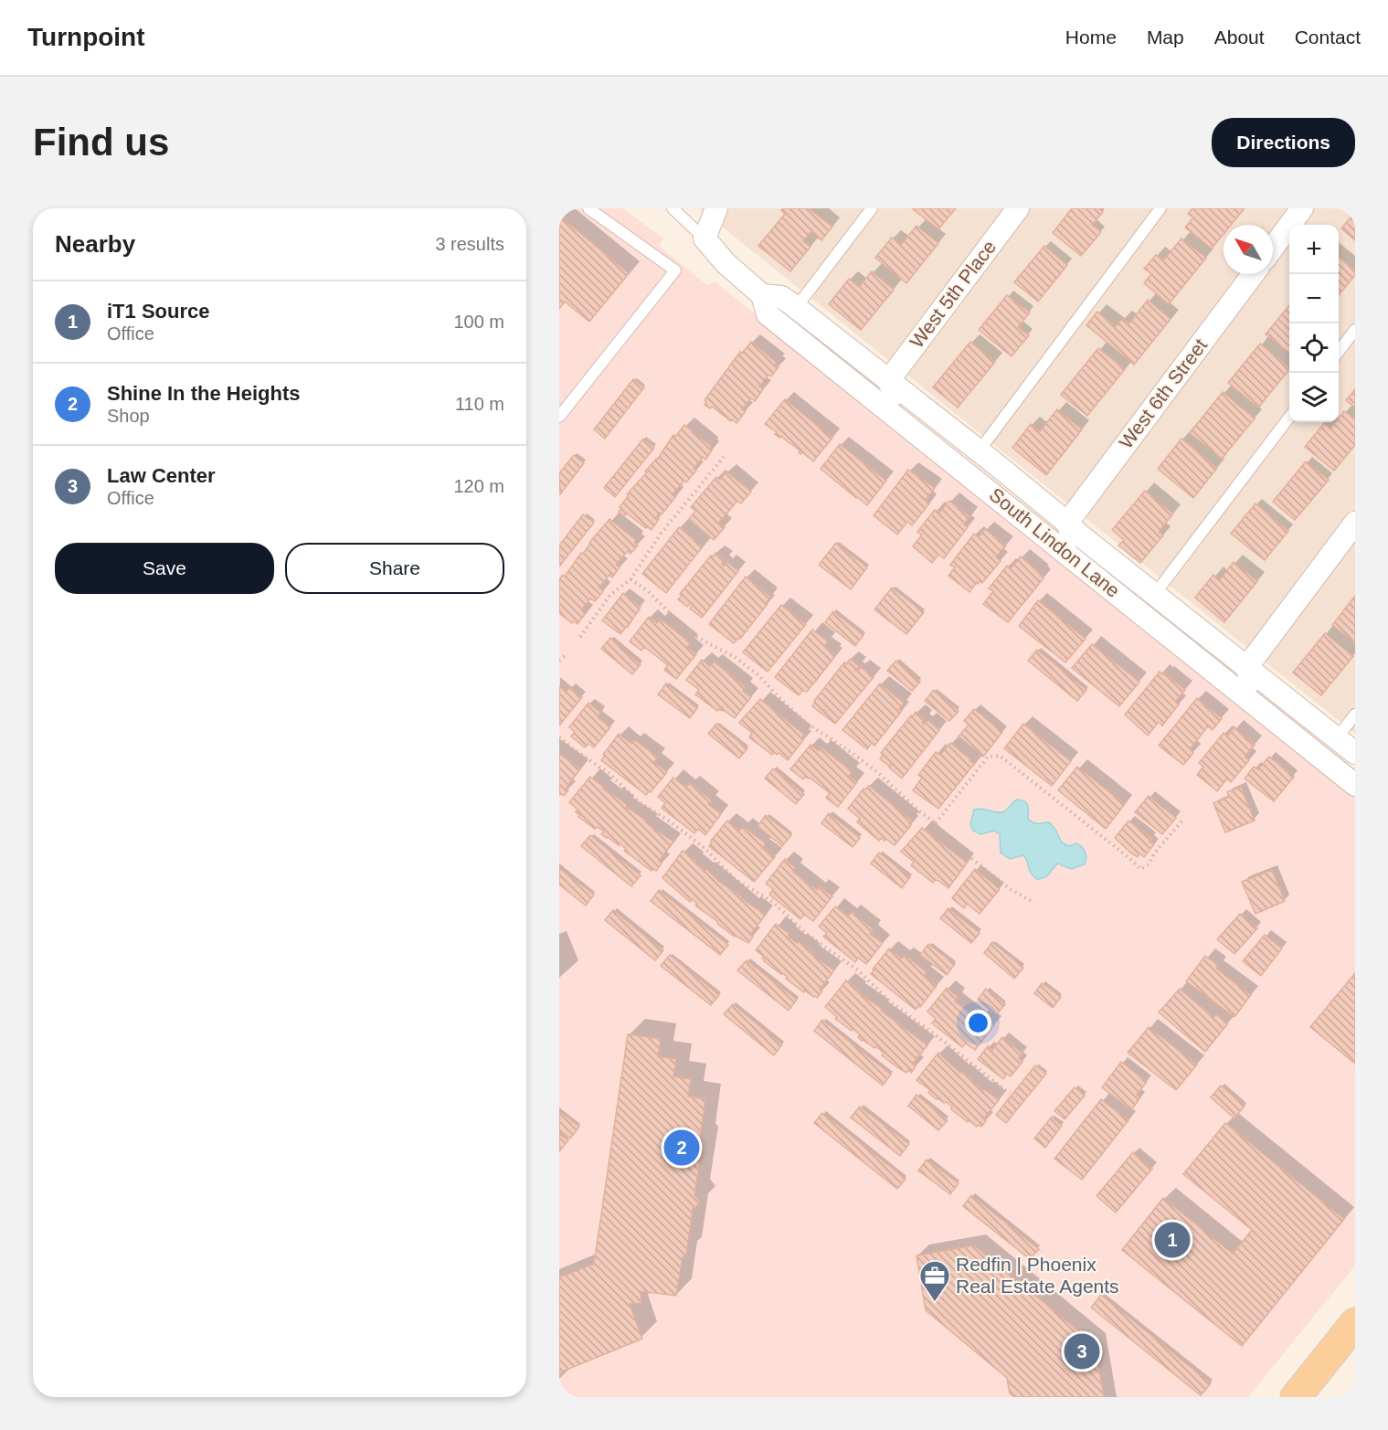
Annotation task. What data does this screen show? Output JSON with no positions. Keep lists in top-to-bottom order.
{
  "streets": {
    "street": ["West 5th Place", "West 6th Street", "South Lindon Lane"]
  },
  "crossings": [
    ["West 5th Place", "South Lindon Lane"],
    ["West 6th Street", "South Lindon Lane"]
  ],
  "places": {
    "office": ["Redfin | Phoenix Real Estate Agents"]
  },
  "north": "top left",
  "page": {
    "header": "Turnpoint",
    "nav": [
      "Home",
      "Map",
      "About",
      "Contact"
    ],
    "buttons": [
      "Directions",
      ["Save", "Share"]
    ],
    "title": "Find us",
    "heading": ["Nearby", "3 results"],
    "map_buttons": ["+", "−"],
    "list": [
      {
        "mark": "1",
        "name": "iT1 Source",
        "note": "Office",
        "value": "100 m"
      },
      {
        "mark": "2",
        "name": "Shine In the Heights",
        "note": "Shop",
        "value": "110 m"
      },
      {
        "mark": "3",
        "name": "Law Center",
        "note": "Office",
        "value": "120 m"
      }
    ],
    "pins": ["2", "1", "3"]
  }
}
